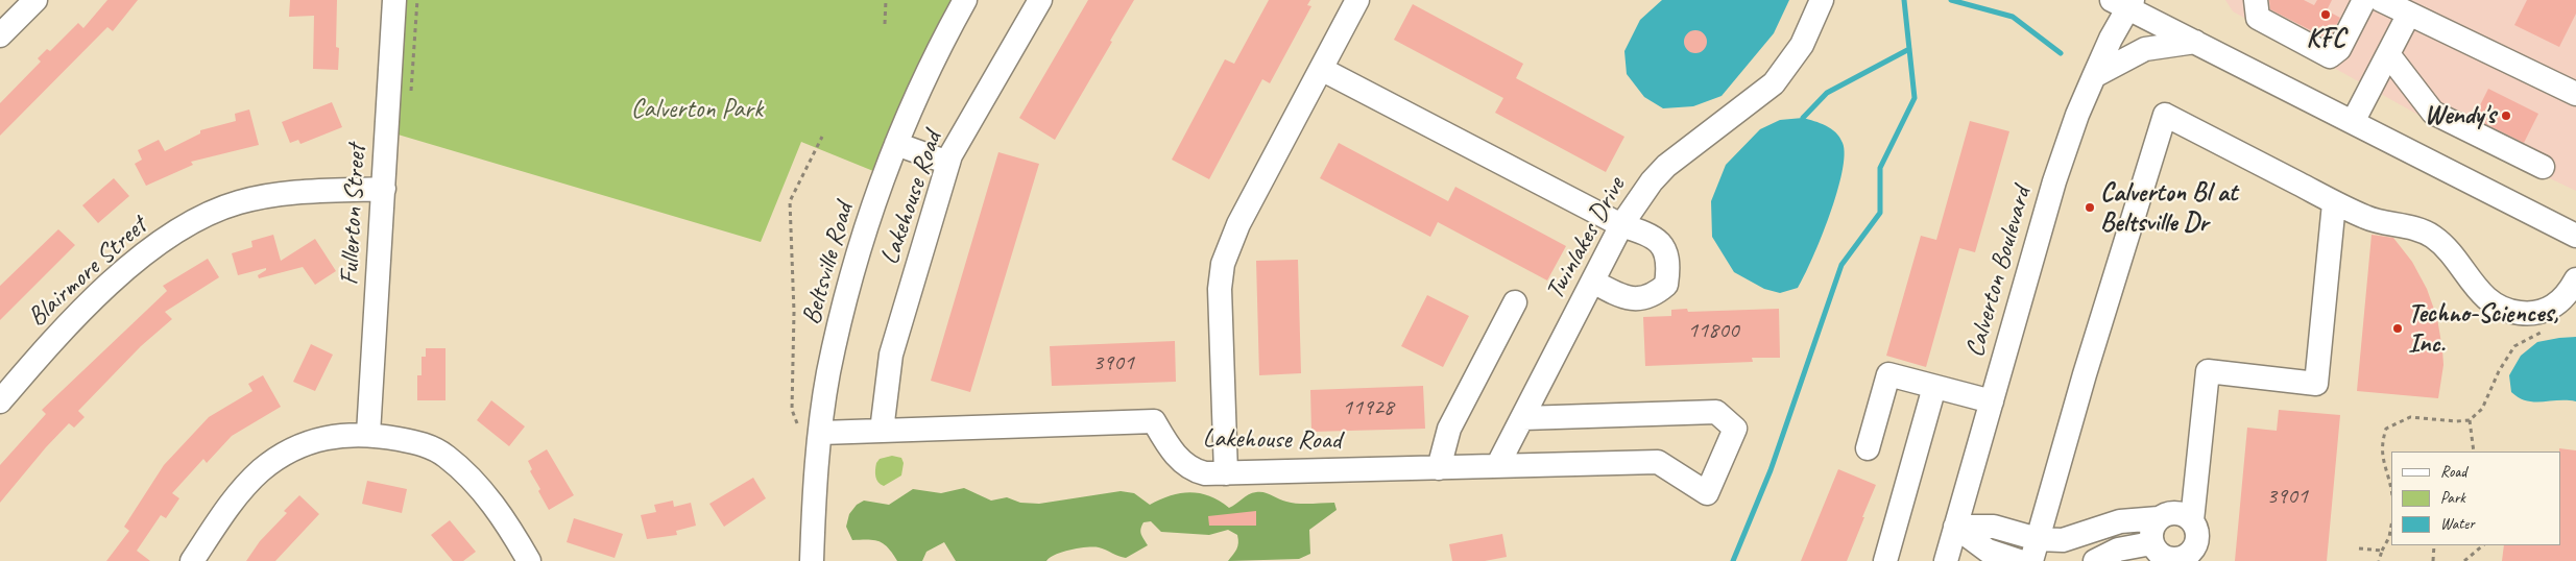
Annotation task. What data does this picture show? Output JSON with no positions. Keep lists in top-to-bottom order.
{
  "streets": {
    "street": [
      "Lakehouse Road",
      "Fullerton Street",
      "Twinlakes Drive",
      "Beltsville Road",
      "Blairmore Street",
      "Calverton Boulevard"
    ]
  },
  "crossings": [
    ["Lakehouse Road", "Twinlakes Drive"],
    ["Lakehouse Road", "Beltsville Road"],
    ["Fullerton Street", "Blairmore Street"]
  ],
  "parks": ["Calverton Park"],
  "places": [
    "KFC",
    "Wendy's",
    "Calverton Bl at Beltsville Dr",
    "Techno-Sciences, Inc."
  ],
  "house_numbers": [
    "11800",
    "3901",
    "11928",
    "3901"
  ],
  "legend": ["Road", "Park", "Water"]
}
